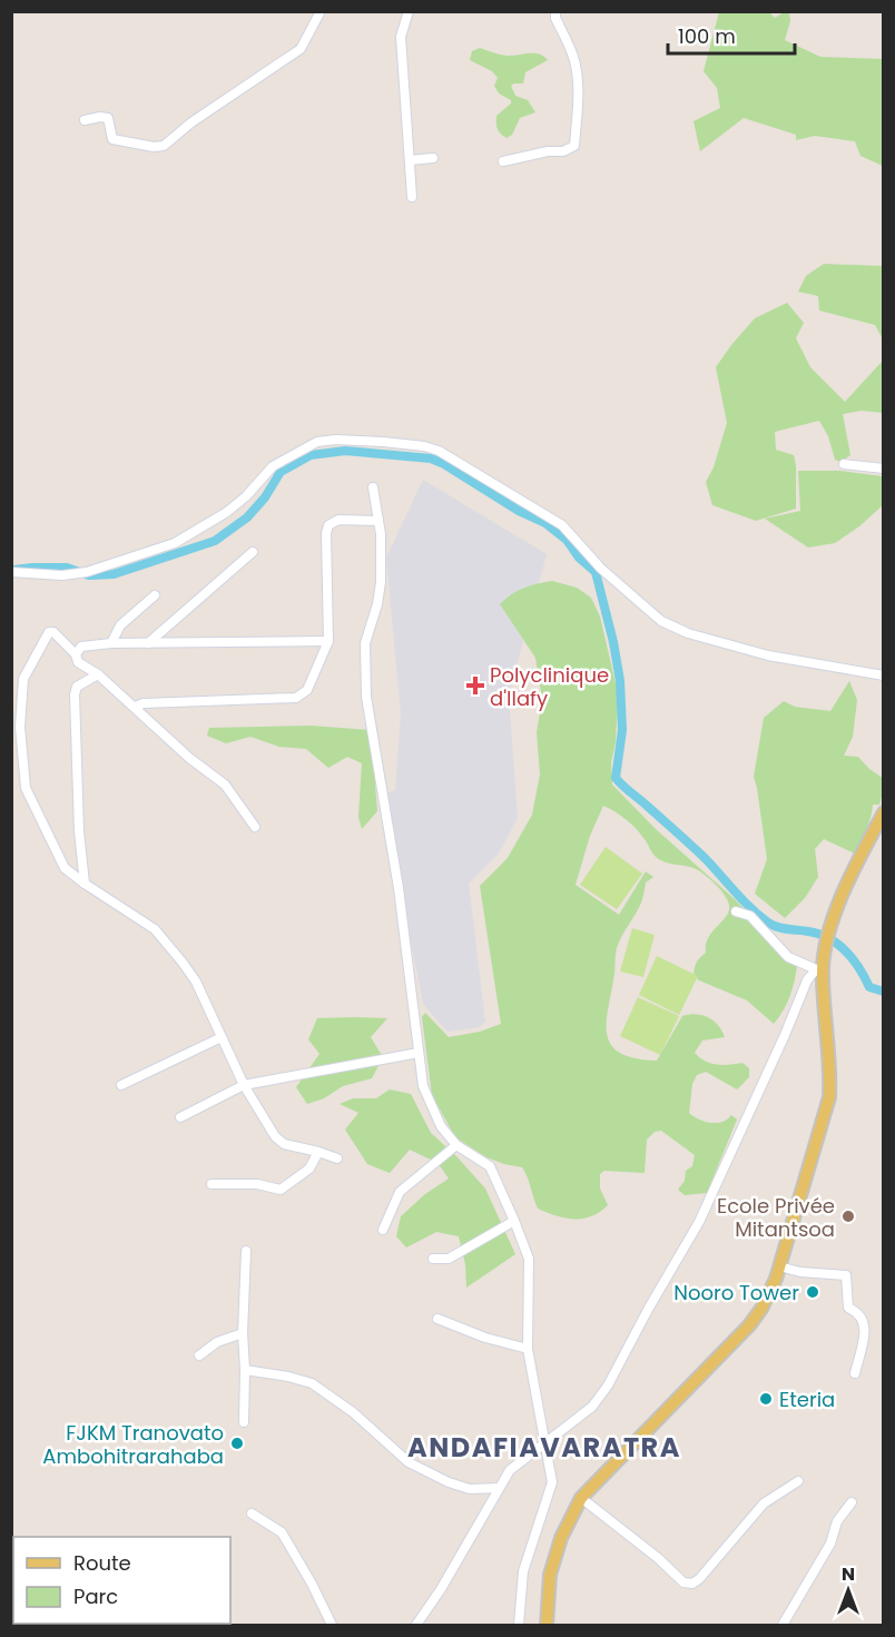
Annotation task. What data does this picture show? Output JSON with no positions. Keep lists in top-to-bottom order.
{
  "districts": ["ANDAFIAVARATRA"],
  "places": {
    "health": ["Polyclinique d'Ilafy"],
    "other": [
      "Ecole Privée Mitantsoa",
      "Nooro Tower",
      "Eteria",
      "FJKM Tranovato Ambohitrarahaba"
    ]
  },
  "legend": ["Route", "Parc"],
  "scale_bar": "100 m",
  "north": "top"
}
